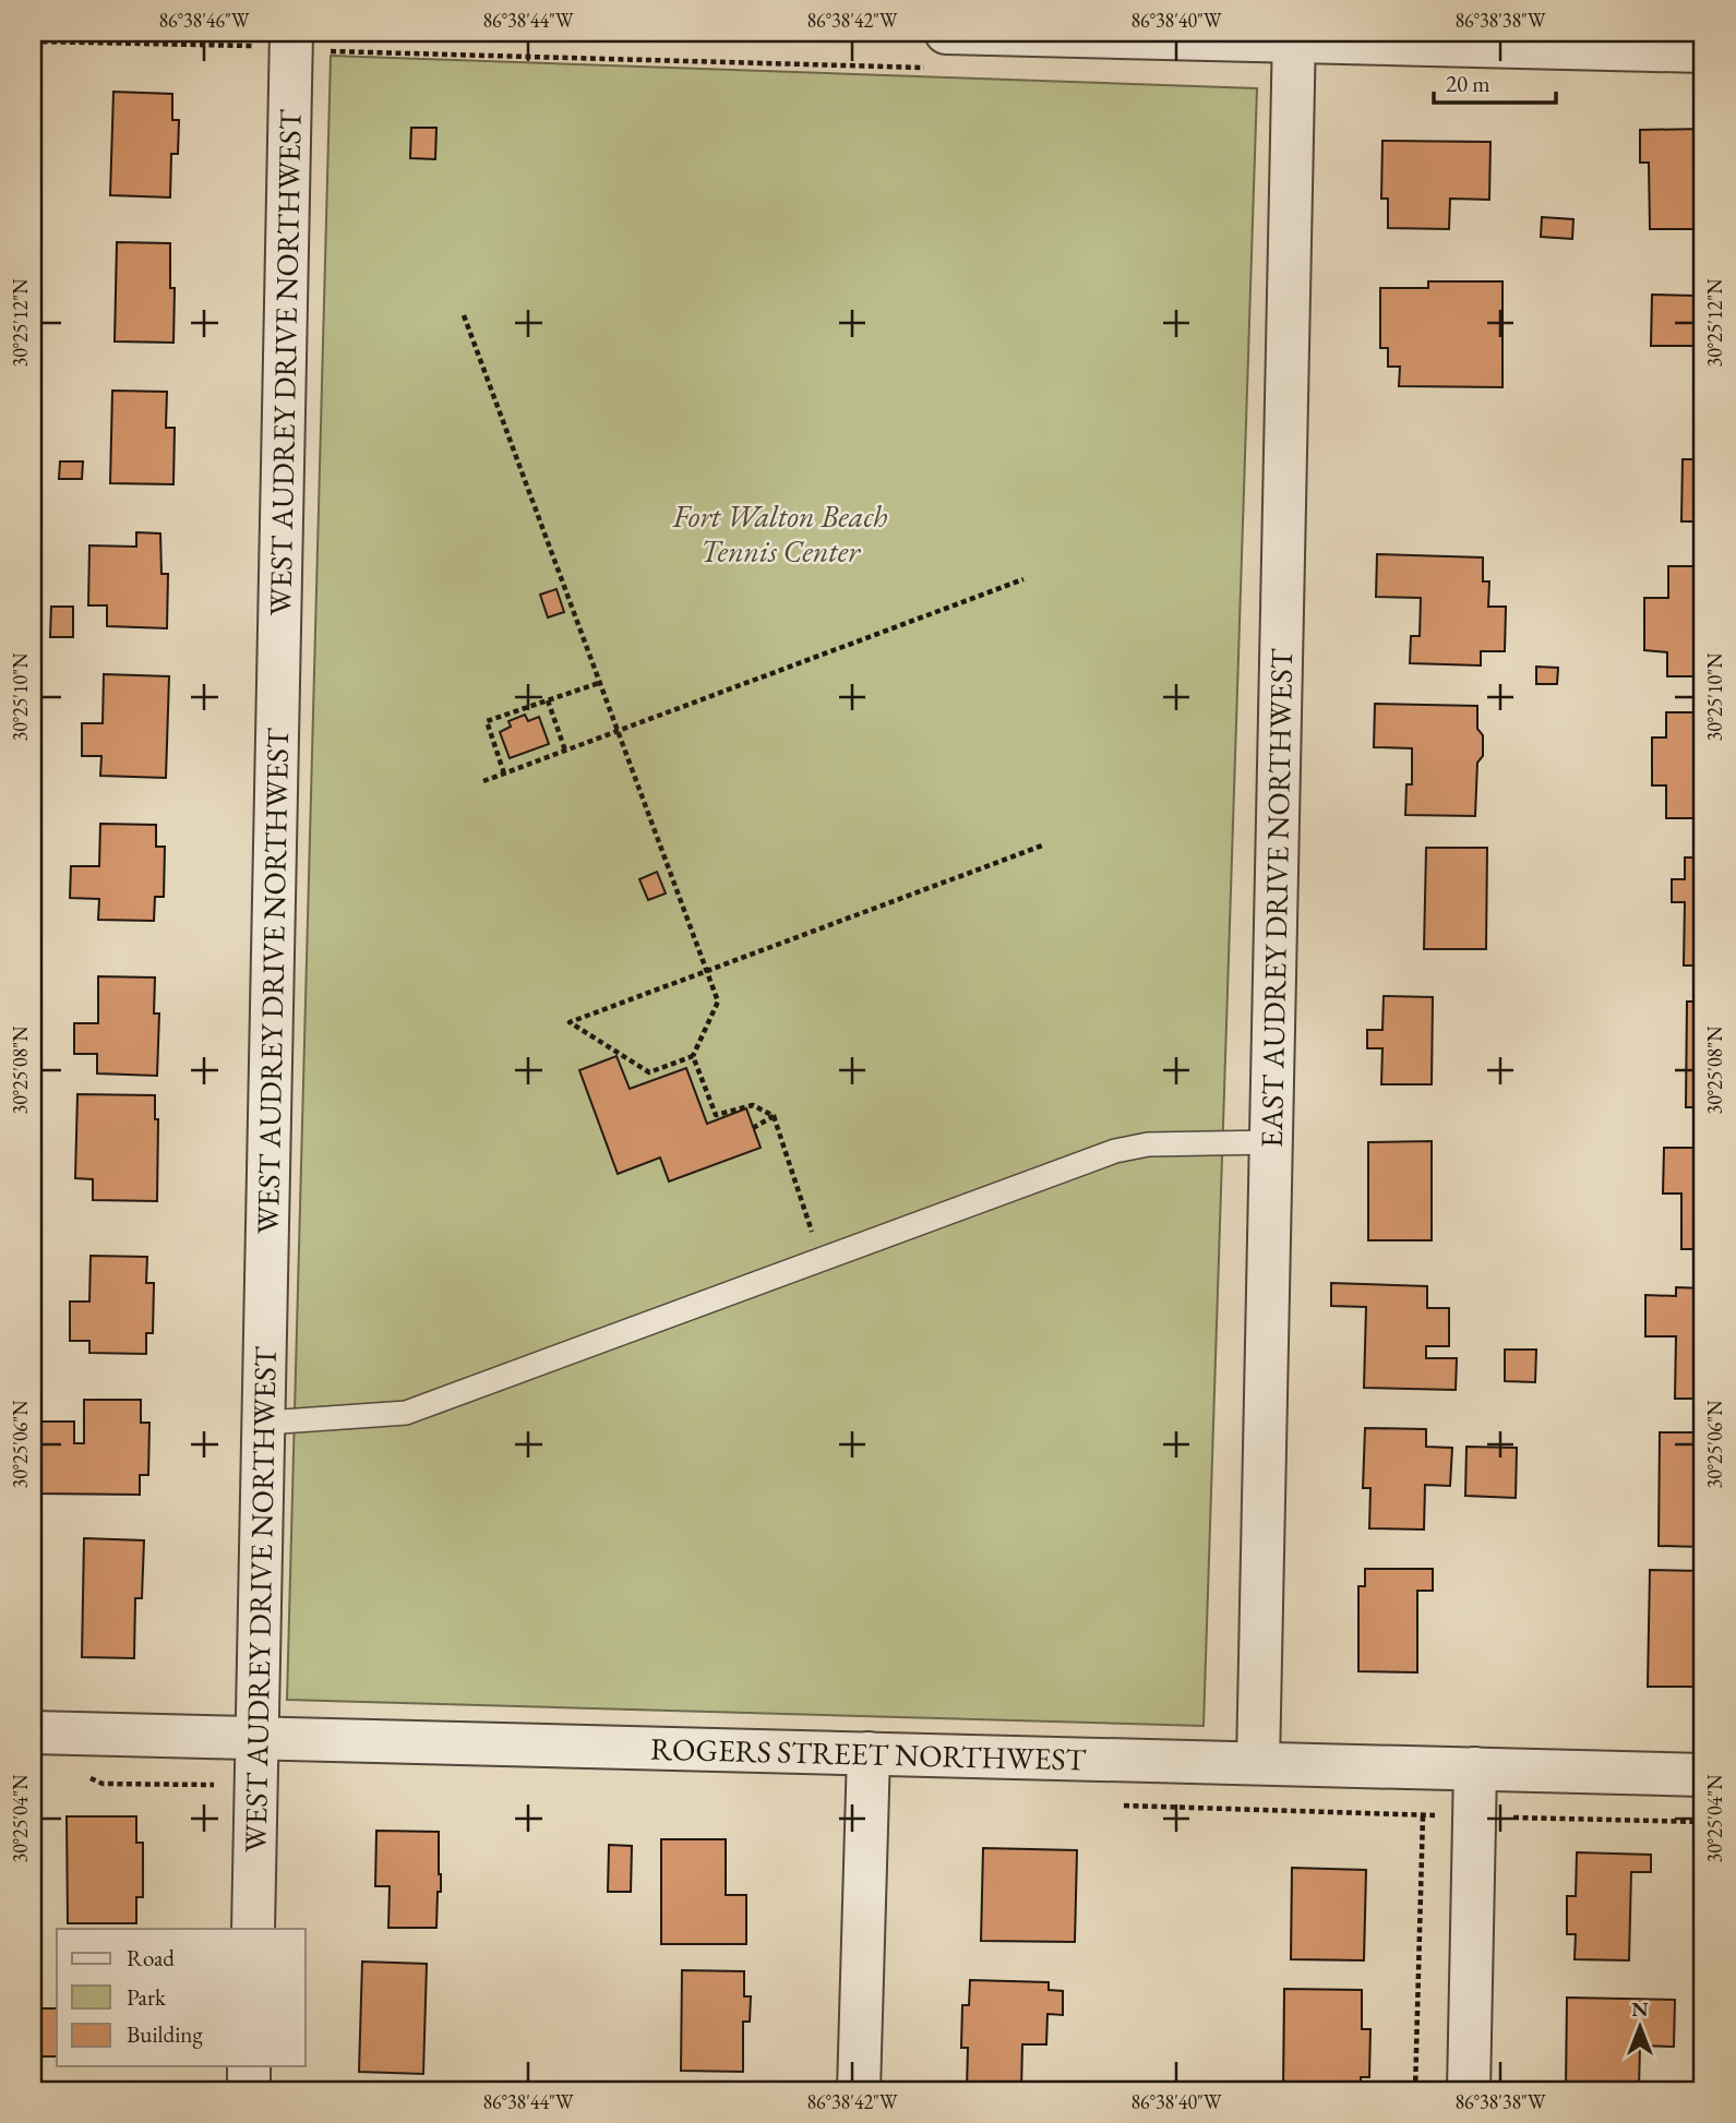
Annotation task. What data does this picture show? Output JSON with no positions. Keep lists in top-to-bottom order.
{
  "streets": {
    "street": ["WEST AUDREY DRIVE NORTHWEST", "EAST AUDREY DRIVE NORTHWEST", "ROGERS STREET NORTHWEST"]
  },
  "crossings": [
    ["WEST AUDREY DRIVE NORTHWEST", "ROGERS STREET NORTHWEST"],
    ["EAST AUDREY DRIVE NORTHWEST", "ROGERS STREET NORTHWEST"]
  ],
  "parks": ["Fort Walton Beach Tennis Center"],
  "legend": ["Road", "Park", "Building"],
  "scale_bar": "20 m",
  "north": "top",
  "coordinates": [
    "86°38'46\"W",
    "86°38'44\"W",
    "86°38'42\"W",
    "86°38'40\"W",
    "86°38'38\"W",
    "30°25'12\"N",
    "30°25'10\"N",
    "30°25'08\"N",
    "30°25'06\"N",
    "30°25'04\"N"
  ]
}
